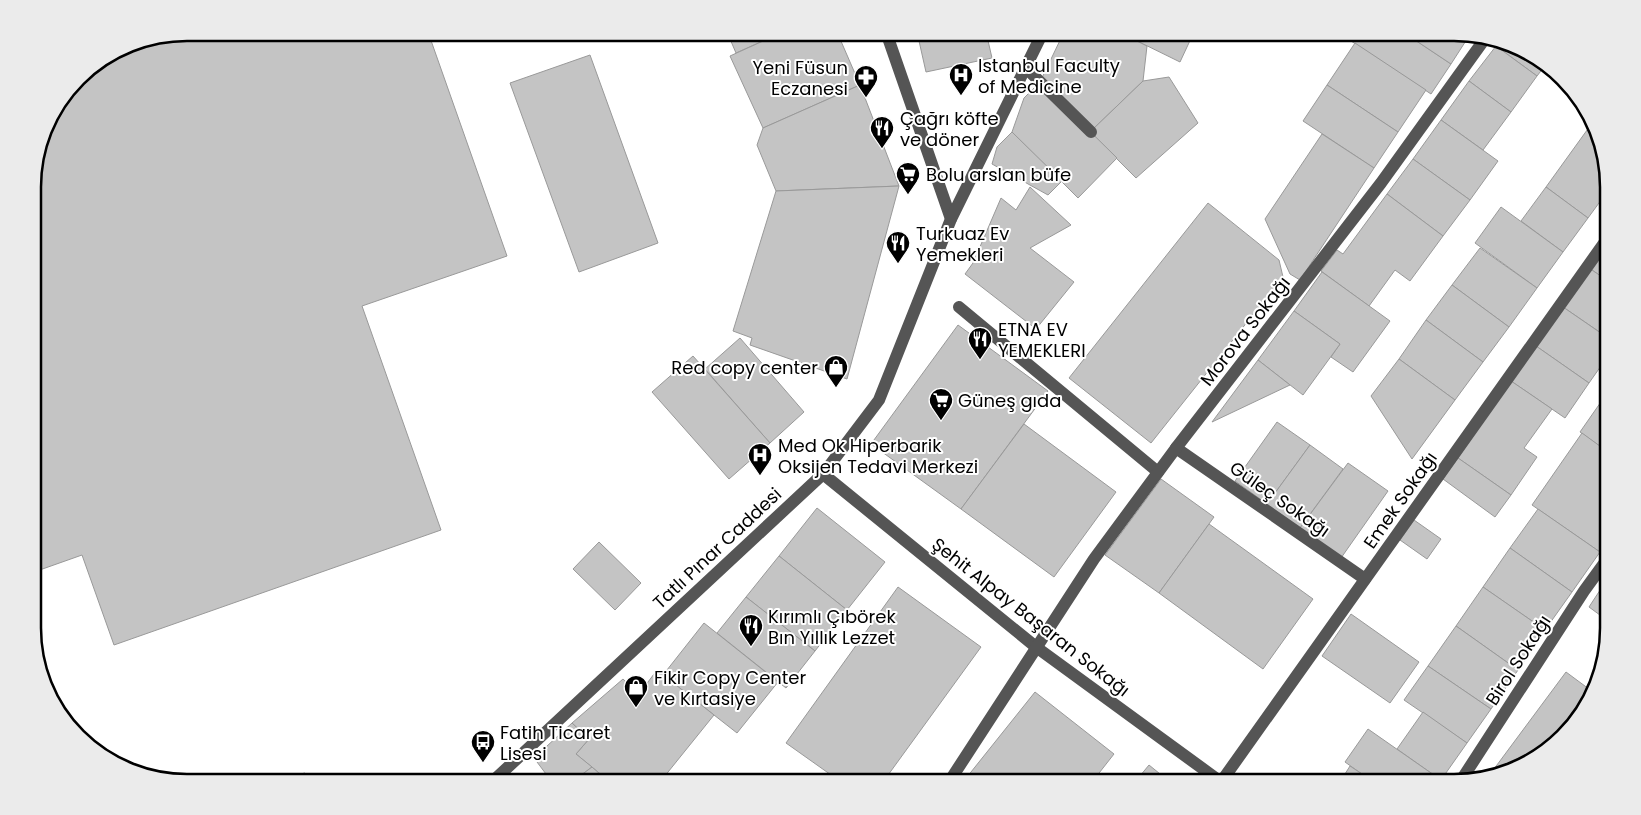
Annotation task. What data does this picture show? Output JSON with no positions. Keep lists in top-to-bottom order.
{
  "streets": {
    "street": [
      "Morova Sokağı",
      "Güleç Sokağı",
      "Emek Sokağı",
      "Tatlı Pınar Caddesi",
      "Şehit Alpay Başaran Sokağı",
      "Birol Sokağı"
    ]
  },
  "crossings": [
    ["Morova Sokağı", "Güleç Sokağı"],
    ["Morova Sokağı", "Şehit Alpay Başaran Sokağı"],
    ["Güleç Sokağı", "Emek Sokağı"],
    ["Tatlı Pınar Caddesi", "Şehit Alpay Başaran Sokağı"]
  ],
  "places": {
    "hospital": ["Istanbul Faculty of Medicine", "Med Ok Hiperbarik Oksijen Tedavi Merkezi"],
    "pharmacy": ["Yeni Füsun Eczanesi"],
    "restaurant": [
      "Çağrı köfte ve döner",
      "Turkuaz Ev Yemekleri",
      "ETNA EV YEMEKLERI",
      "Kırımlı Çıbörek Bın Yıllık Lezzet"
    ],
    "supermarket": ["Bolu arslan büfe", "Güneş gıda"],
    "shop": ["Red copy center", "Fikir Copy Center ve Kırtasiye"],
    "bus stop": ["Fatih Ticaret Lisesi"]
  }
}
